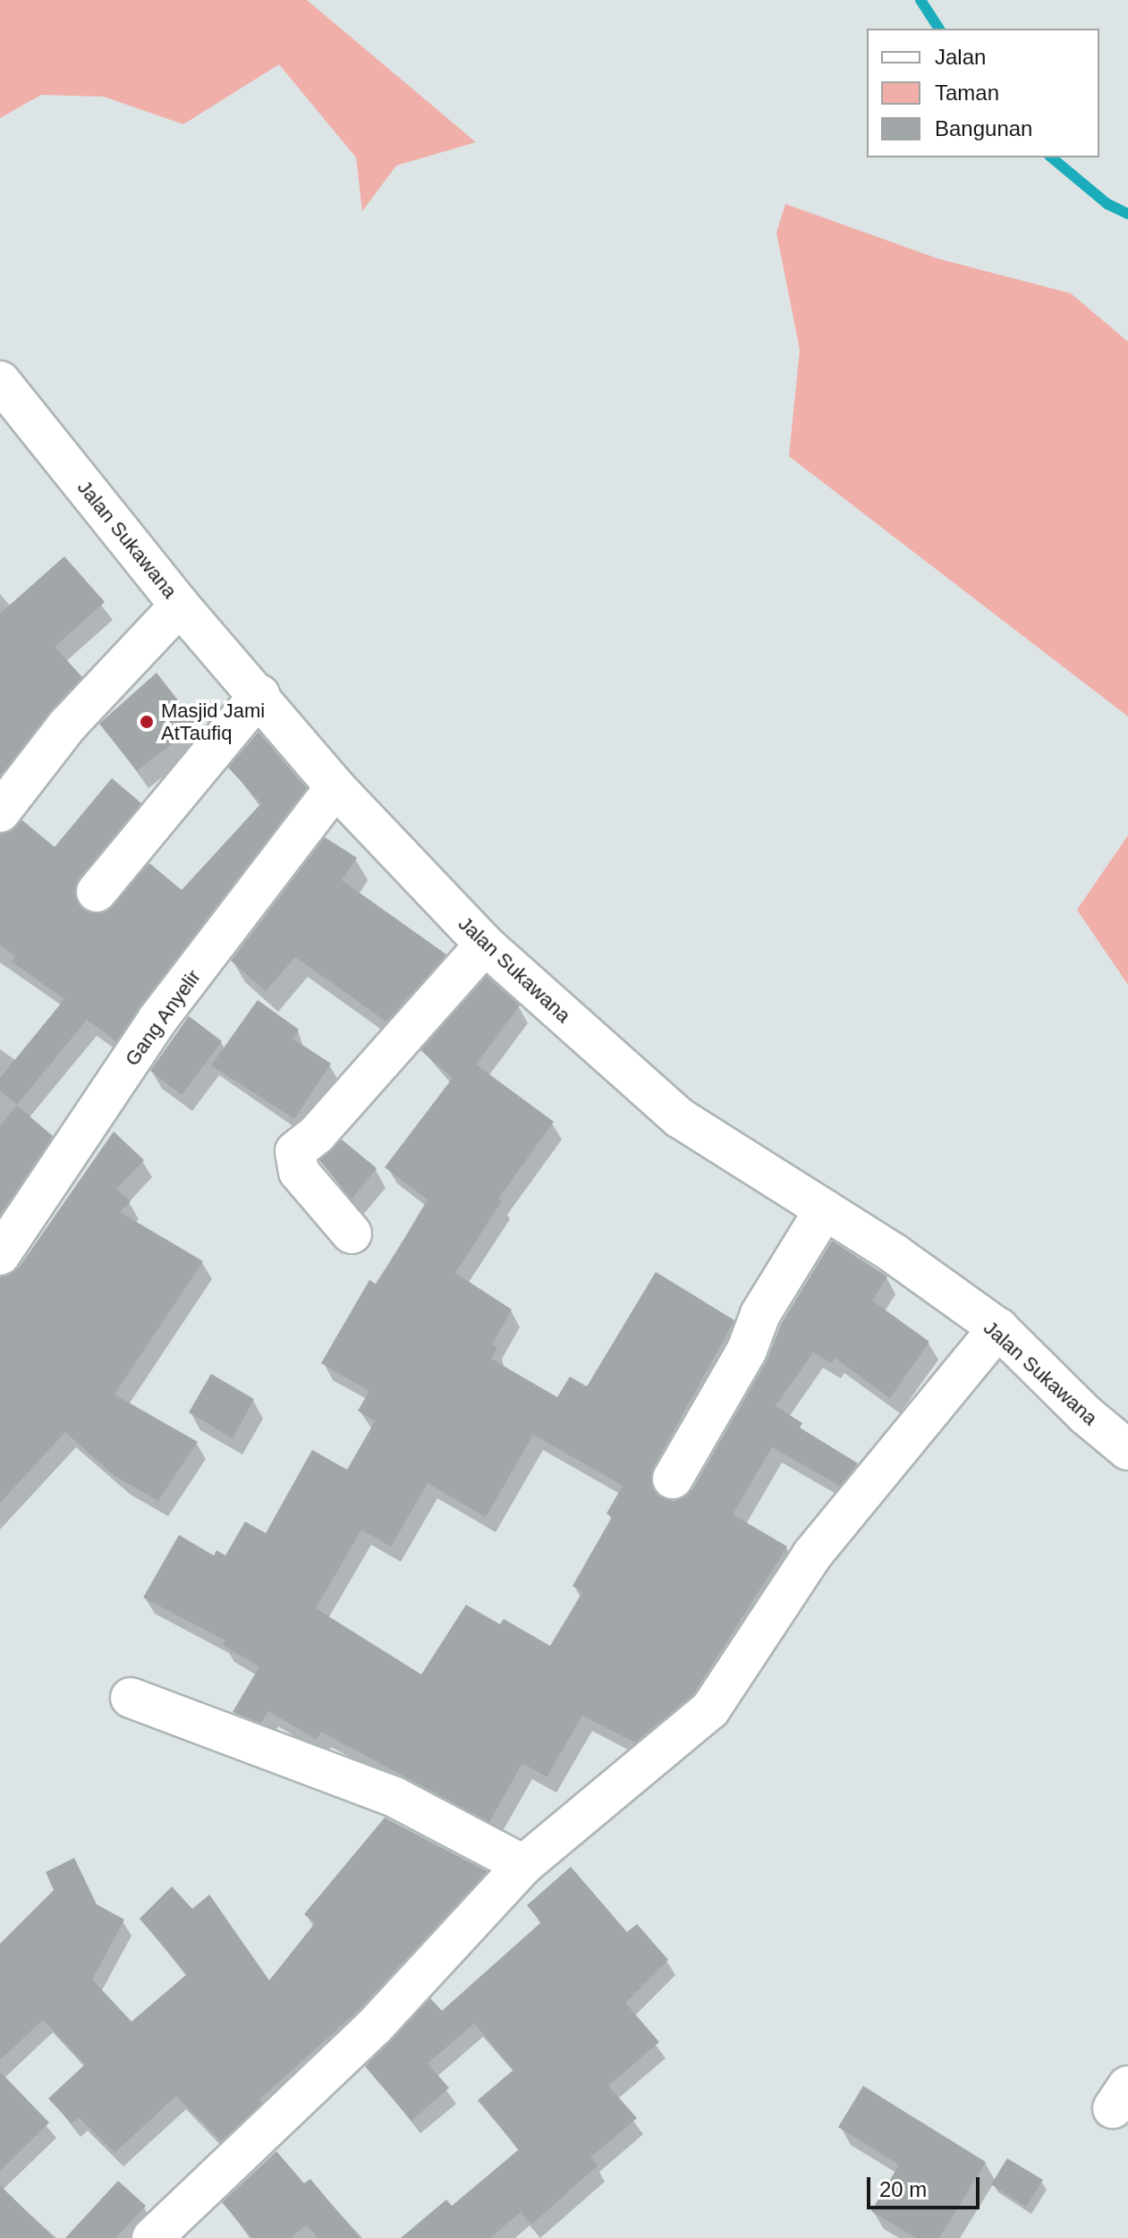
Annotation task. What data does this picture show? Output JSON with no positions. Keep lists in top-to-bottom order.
{
  "streets": {
    "street": ["Jalan Sukawana", "Gang Anyelir"]
  },
  "crossings": [
    ["Jalan Sukawana", "Gang Anyelir"]
  ],
  "places": ["Masjid Jami AtTaufiq"],
  "legend": ["Jalan", "Taman", "Bangunan"],
  "scale_bar": "20 m"
}
